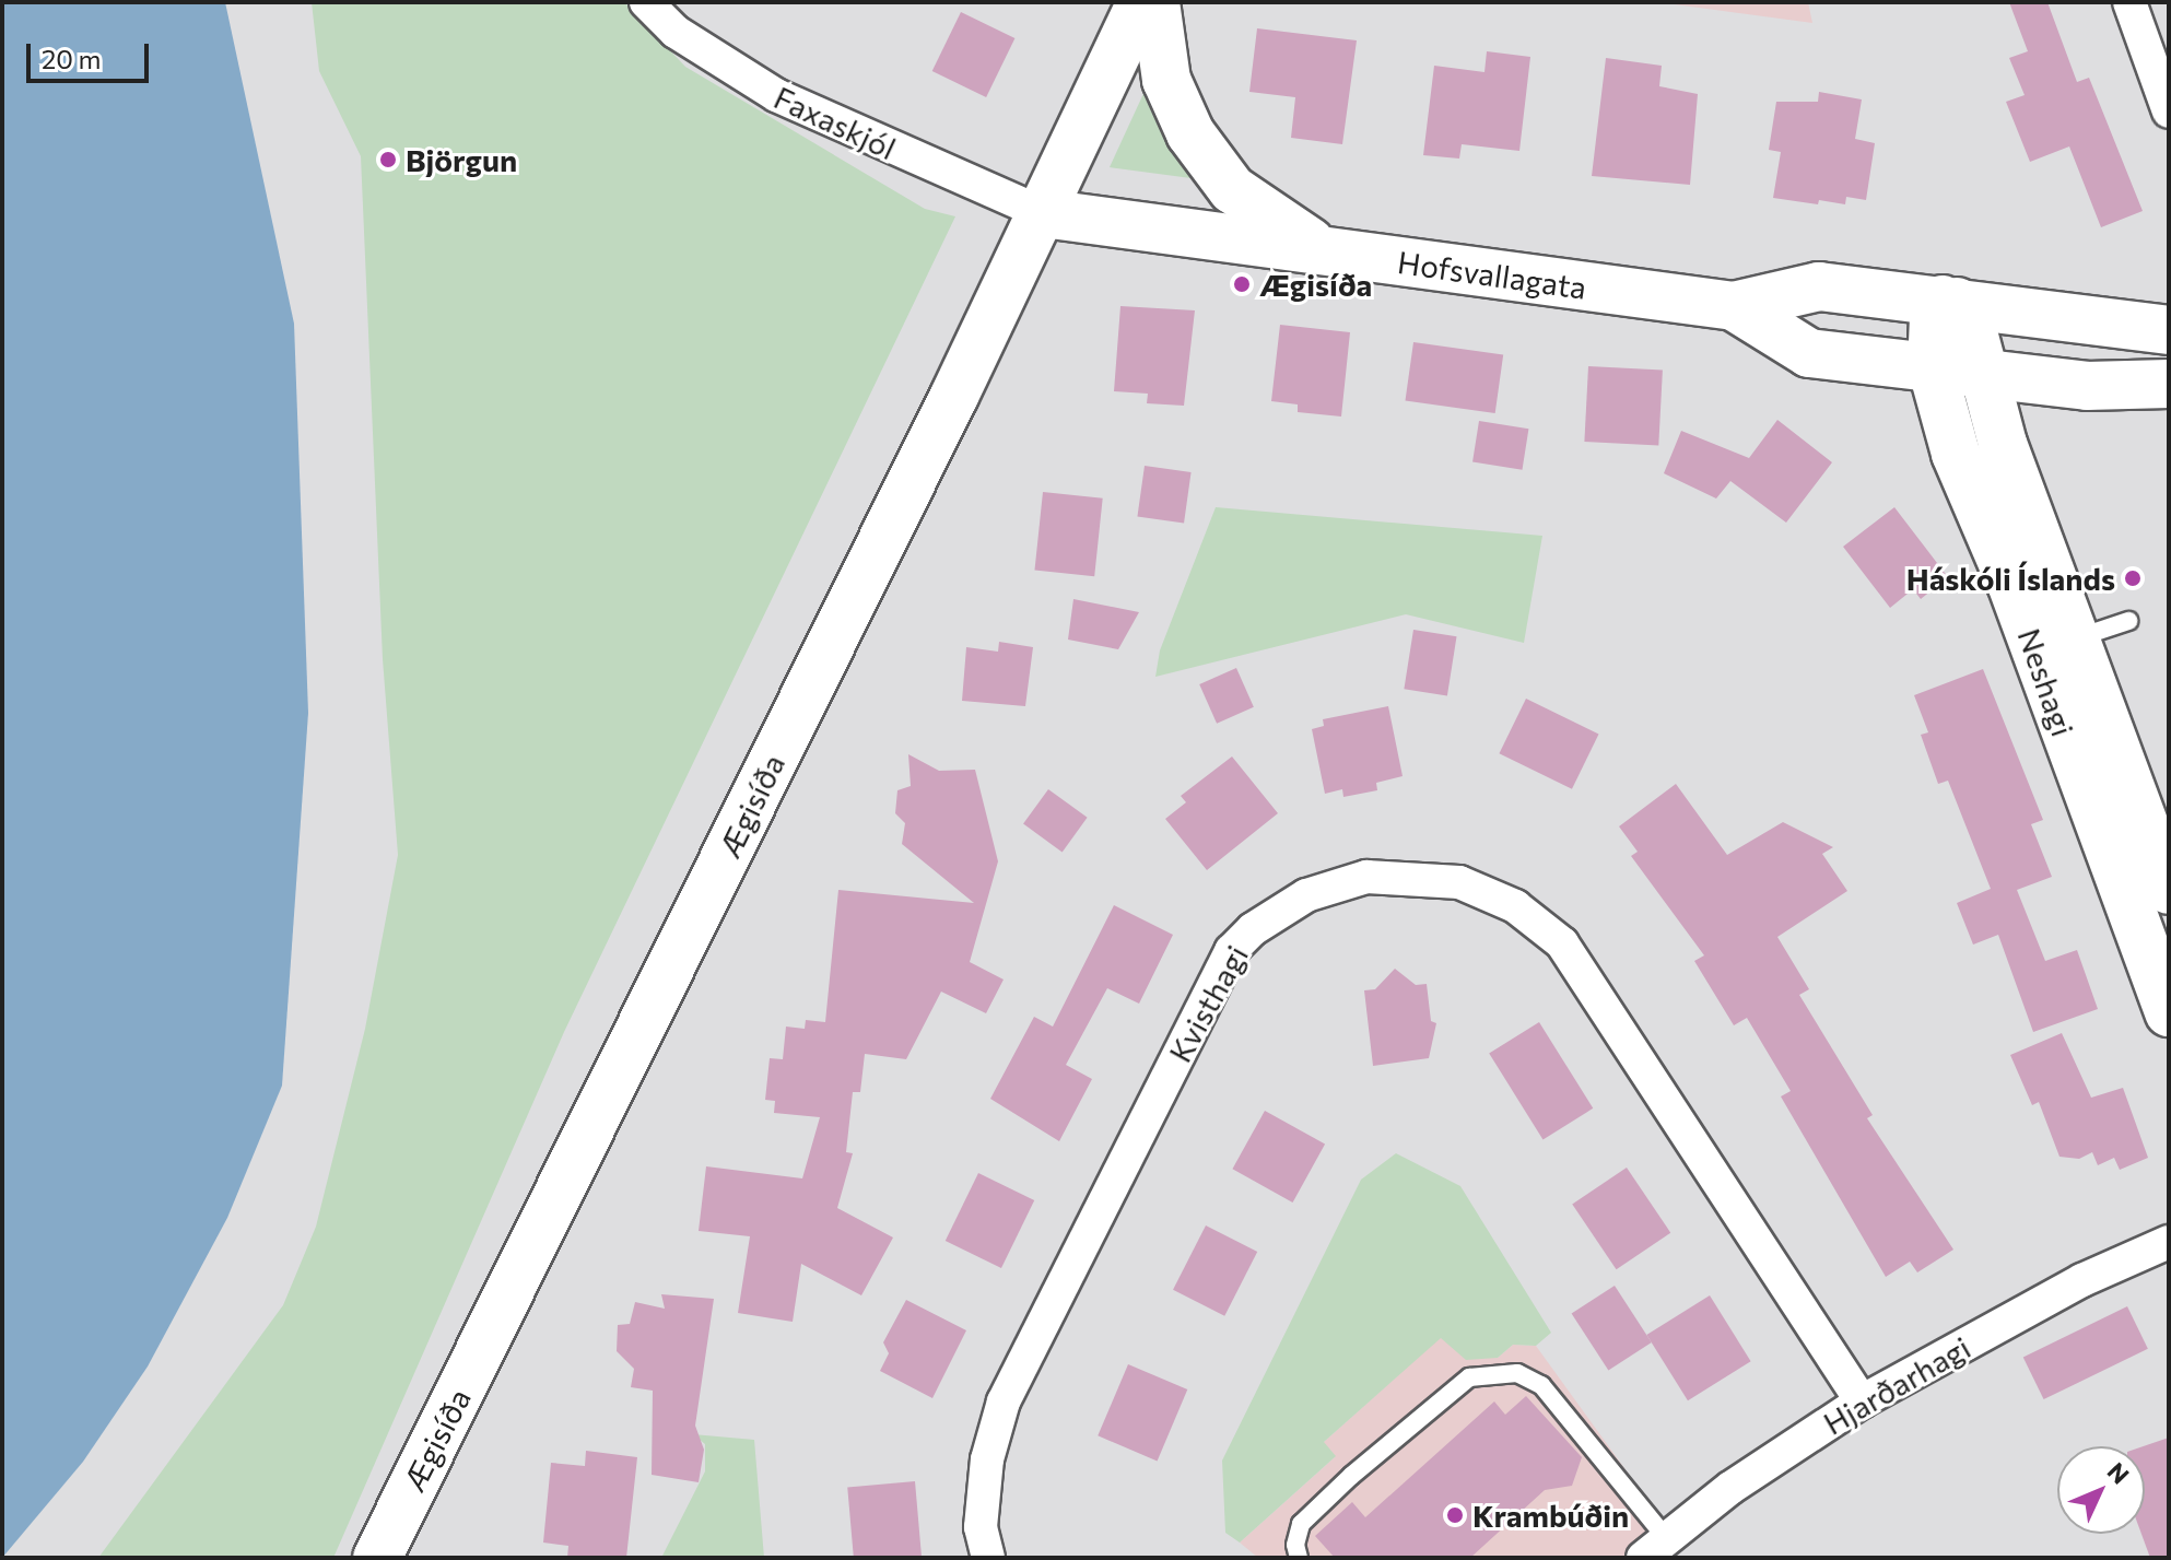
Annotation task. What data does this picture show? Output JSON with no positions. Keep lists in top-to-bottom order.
{
  "streets": {
    "street": [
      "Faxaskjól",
      "Hofsvallagata",
      "Neshagi",
      "Ægisíða",
      "Kvisthagi",
      "Hjarðarhagi"
    ]
  },
  "crossings": [
    ["Faxaskjól", "Hofsvallagata"],
    ["Faxaskjól", "Ægisíða"],
    ["Hofsvallagata", "Neshagi"],
    ["Hofsvallagata", "Ægisíða"],
    ["Kvisthagi", "Hjarðarhagi"]
  ],
  "places": [
    "Björgun",
    "Ægisíða",
    "Háskóli Íslands",
    "Krambúðin"
  ],
  "scale_bar": "20 m",
  "north": "top right"
}
